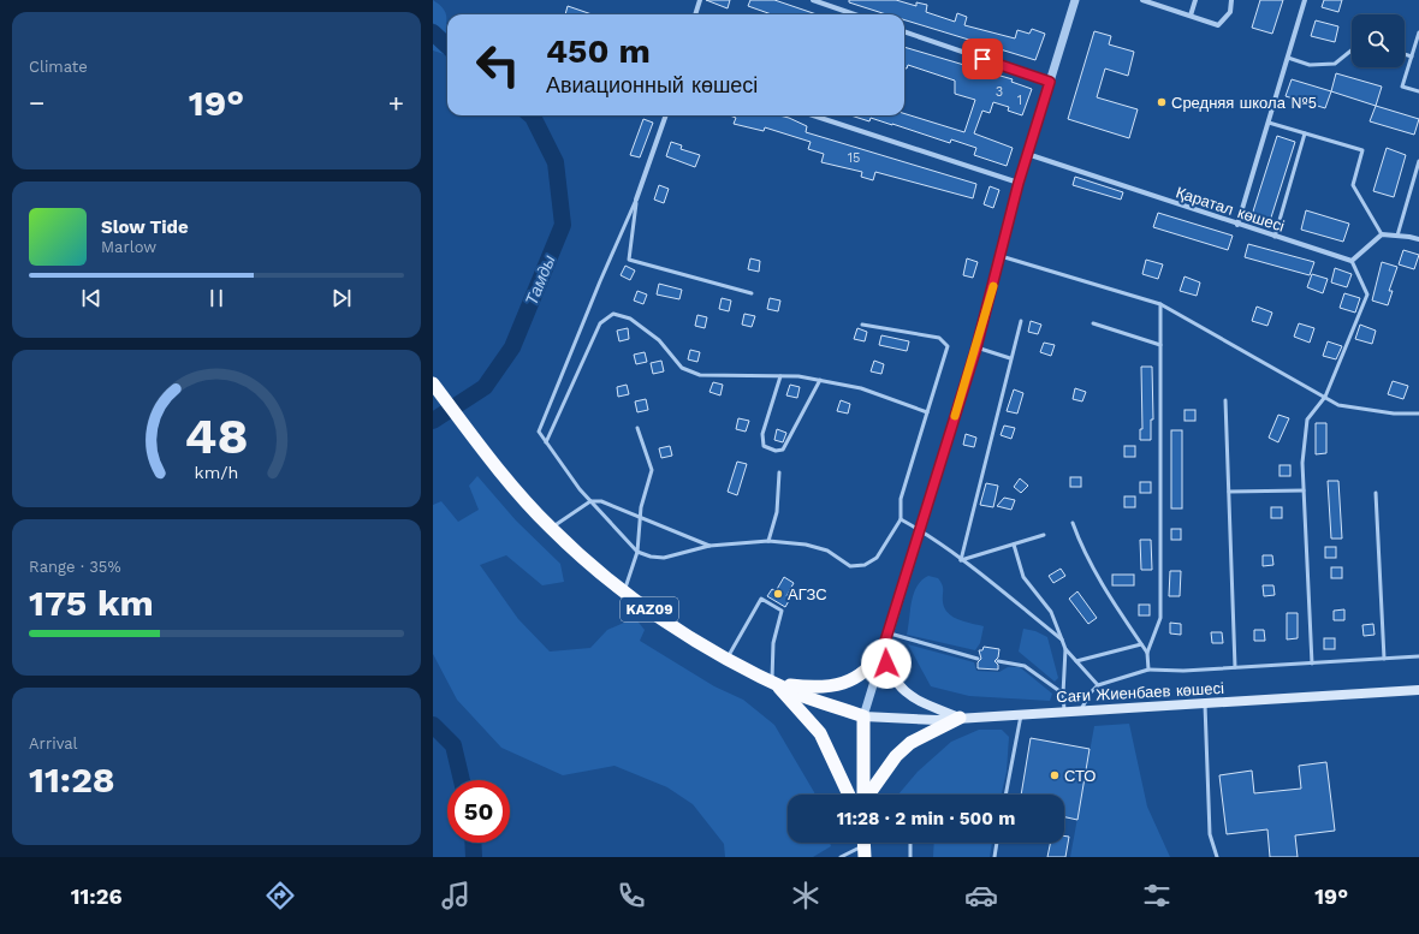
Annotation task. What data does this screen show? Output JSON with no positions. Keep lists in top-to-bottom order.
{
  "streets": {
    "highway": ["KAZ09"],
    "main road": ["Сағи Жиенбаев көшесі"],
    "street": ["Қаратал көшесі"]
  },
  "crossings": [
    ["KAZ09", "Сағи Жиенбаев көшесі"]
  ],
  "water": ["Тамды"],
  "places": ["Средняя школа №5", "АГЗС", "СТО"],
  "house_numbers": ["3", "1", "15"],
  "page": {
    "tile": [
      "Climate",
      ["Range · 35%", "175 km"],
      ["Arrival", "11:28"]
    ],
    "turn": ["450 m", "Авиационный көшесі"],
    "heat": ["−", "19°", "+"],
    "song": ["Slow Tide", "Marlow"],
    "limit": "50",
    "trip": "11:28 · 2 min · 500 m",
    "tabs": ["11:26", "19°"],
    "gauge": ["48", "km/h"]
  }
}
